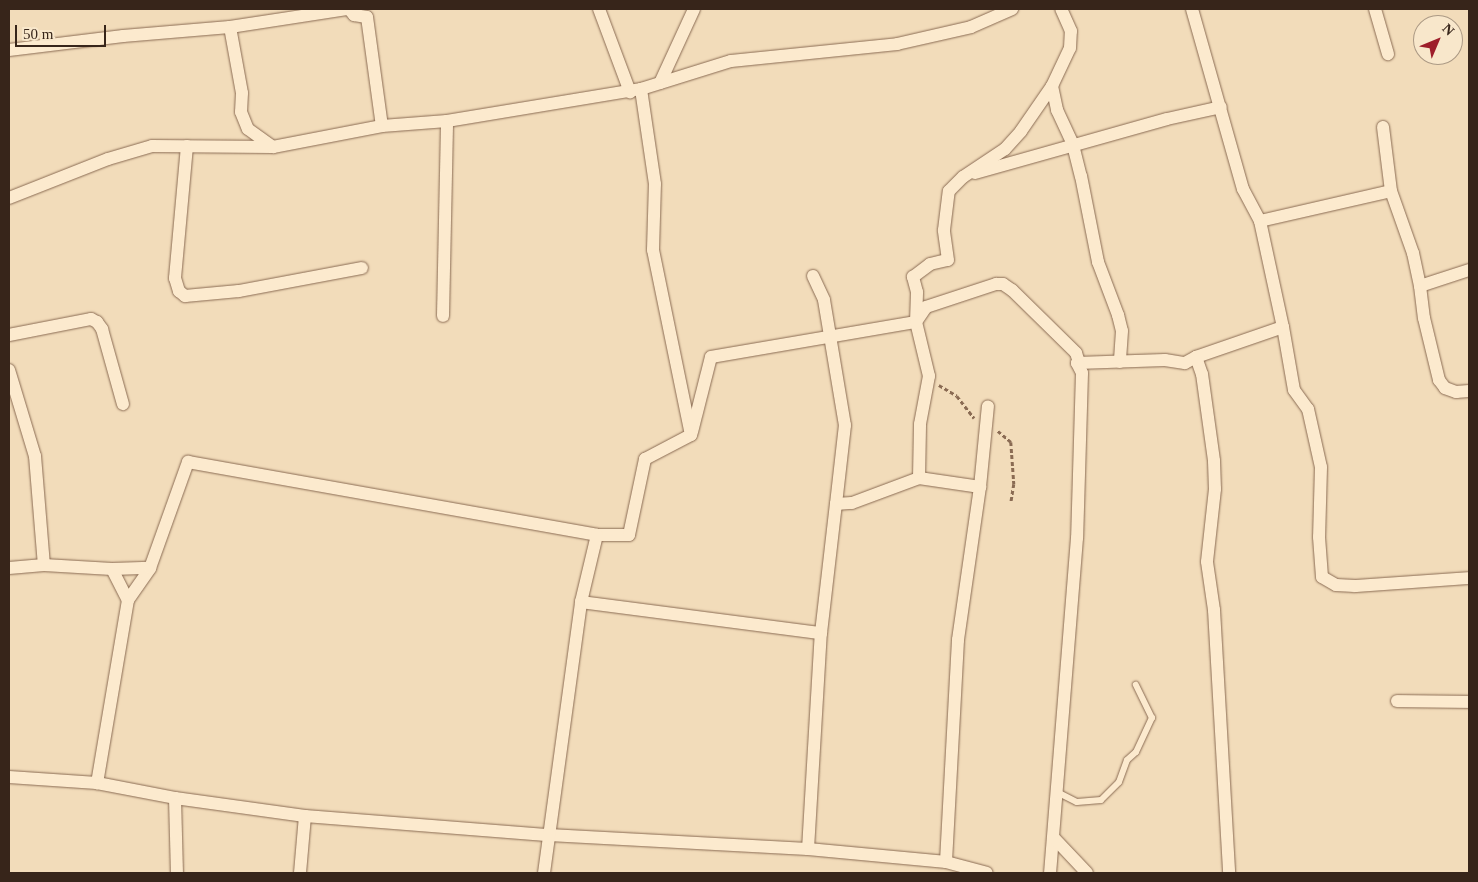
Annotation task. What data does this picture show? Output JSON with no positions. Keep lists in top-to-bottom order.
{
  "scale_bar": "50 m",
  "north": "top right"
}
